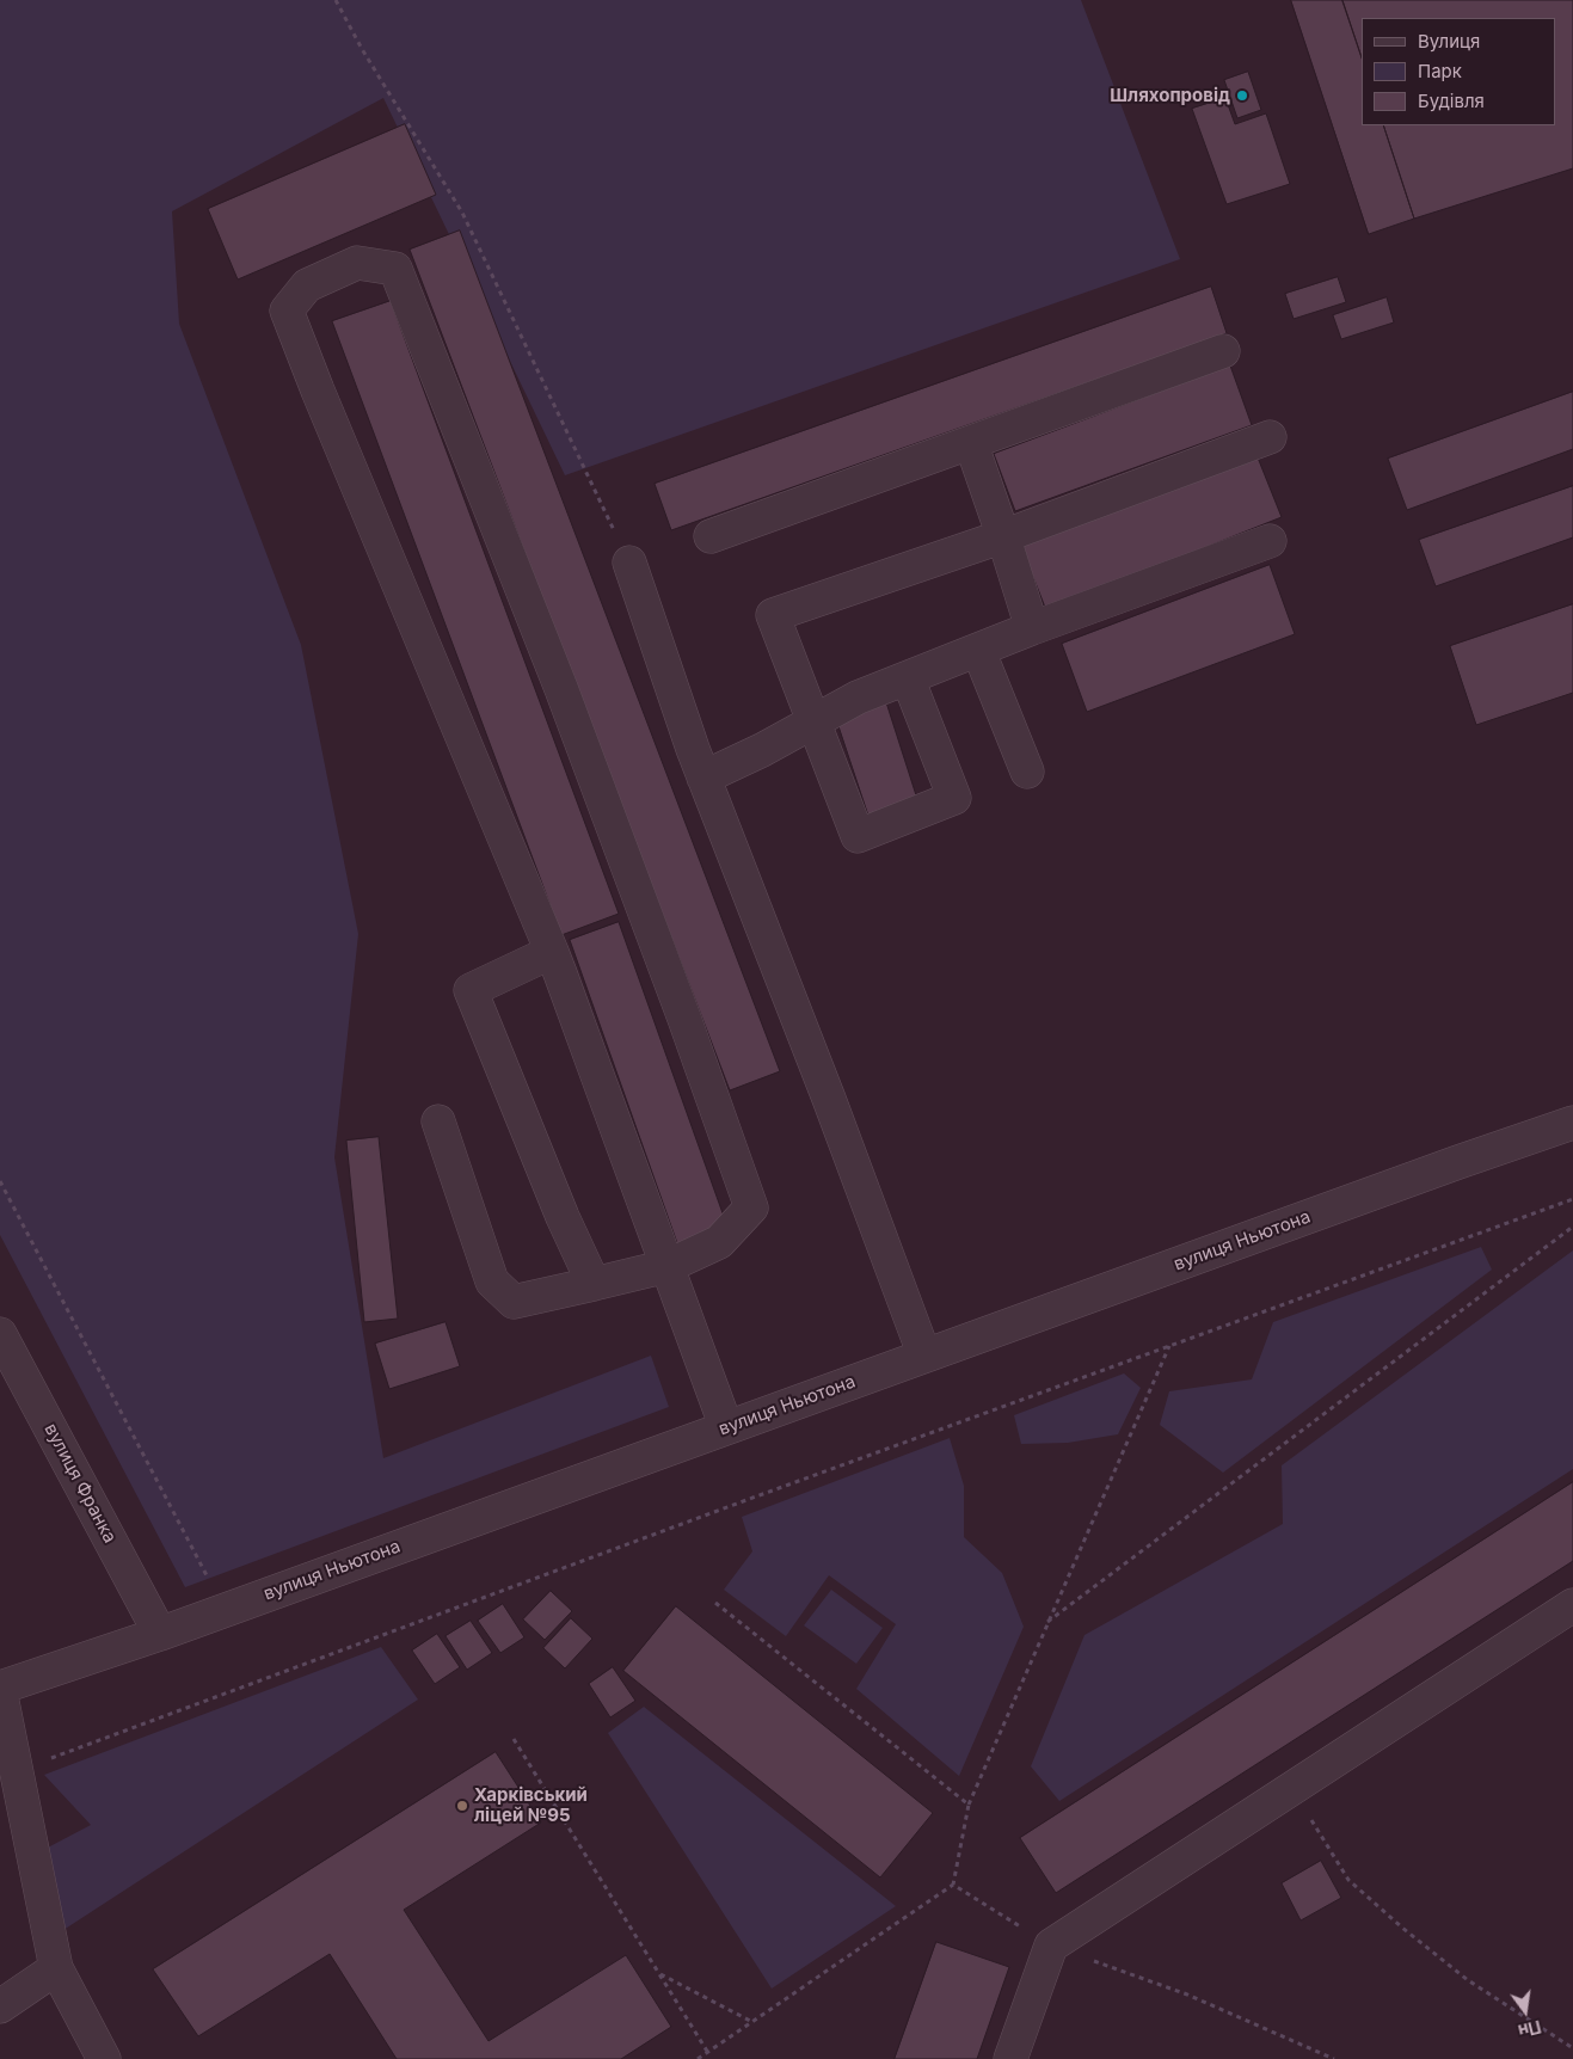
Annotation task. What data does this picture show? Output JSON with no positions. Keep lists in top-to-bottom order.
{
  "streets": {
    "street": ["вулиця Ньютона", "вулиця Франка"]
  },
  "crossings": [
    ["вулиця Ньютона", "вулиця Франка"]
  ],
  "places": ["Шляхопровід", "Харківський ліцей №95"],
  "legend": ["Вулиця", "Парк", "Будівля"],
  "north": "bottom"
}
